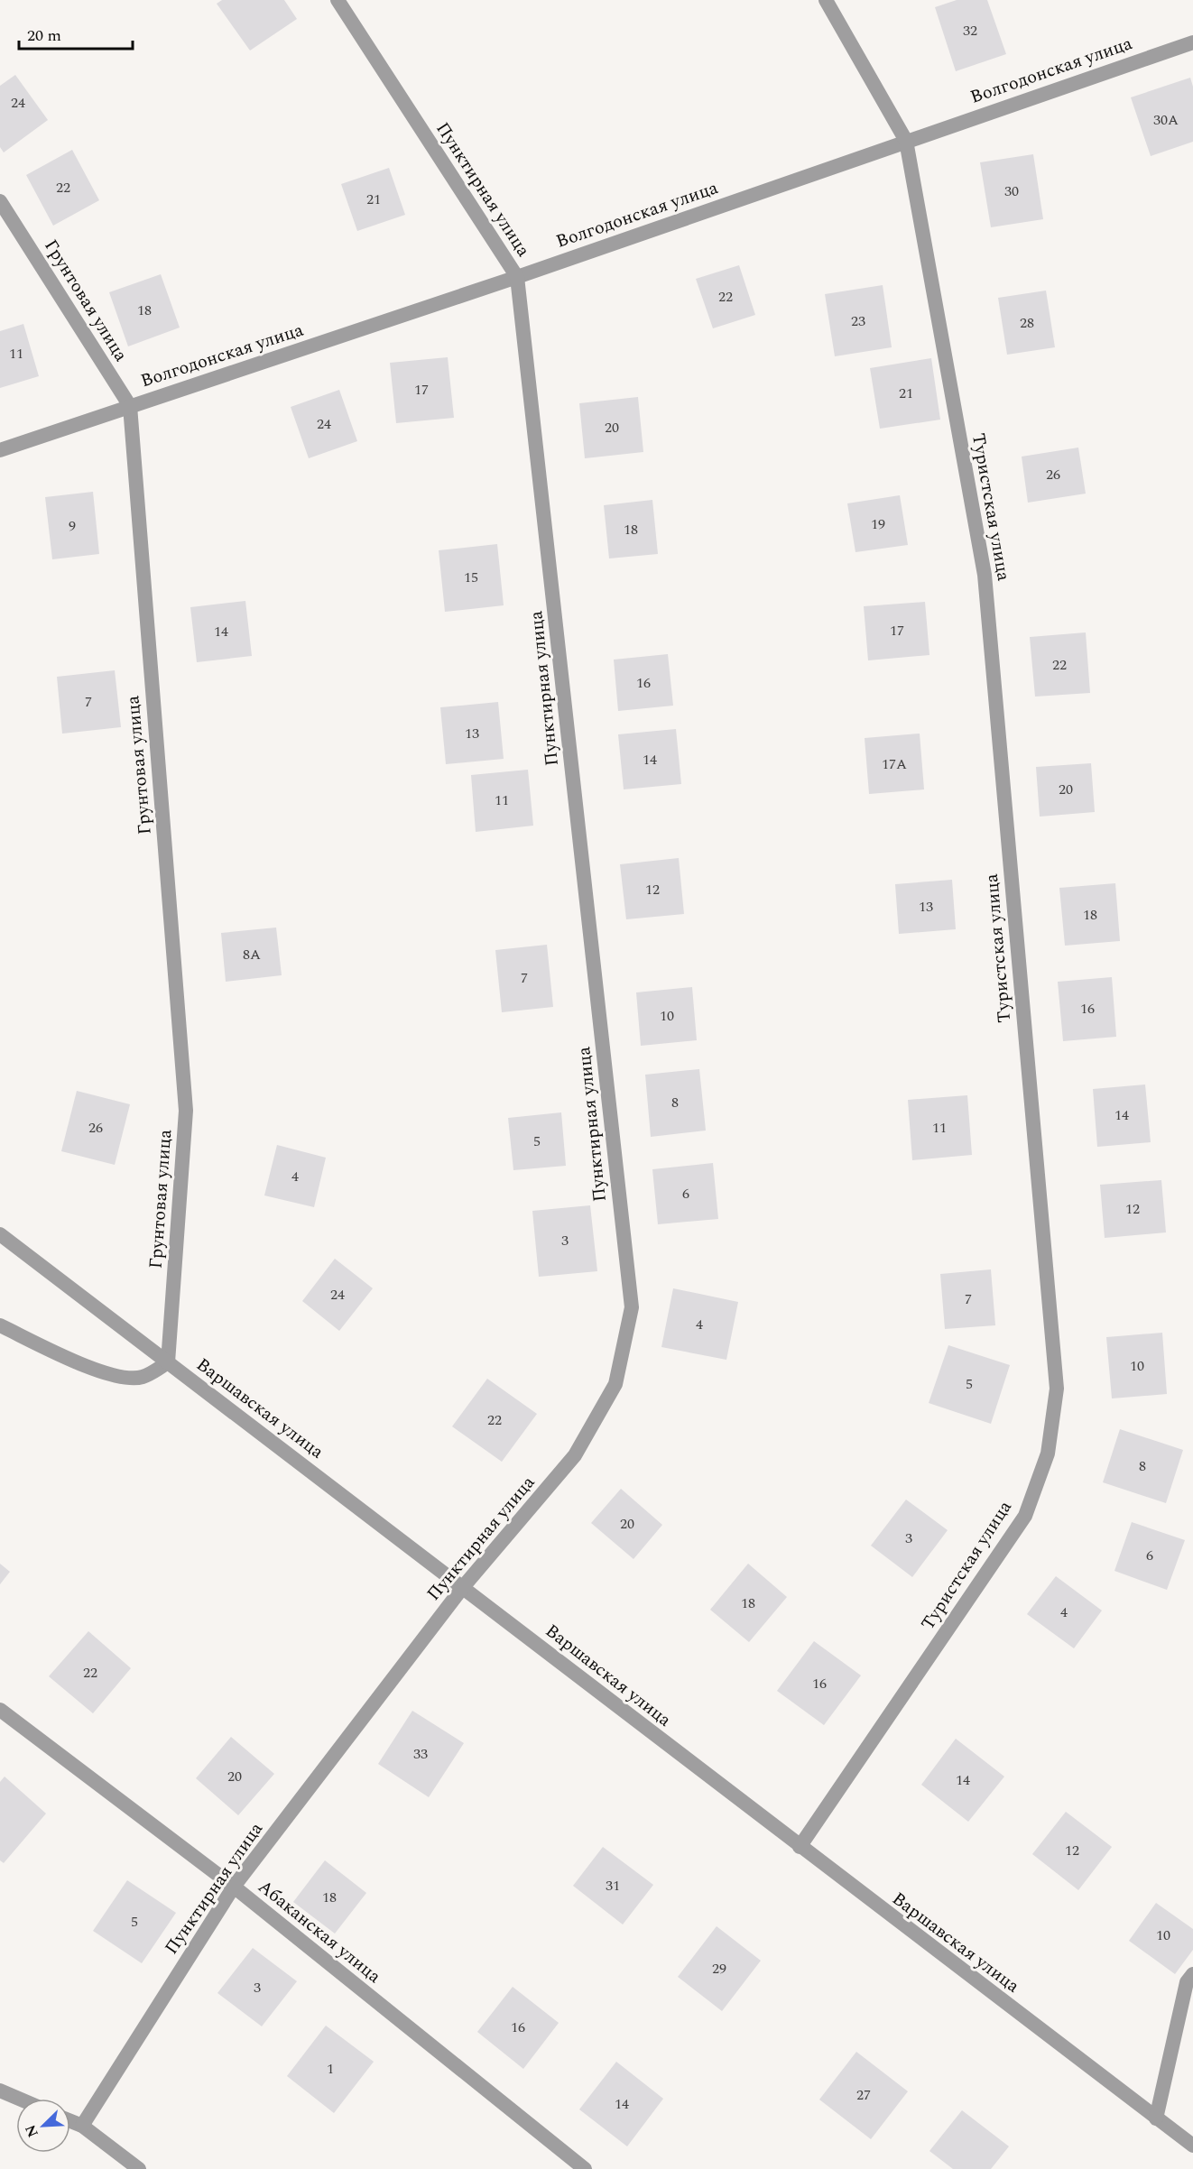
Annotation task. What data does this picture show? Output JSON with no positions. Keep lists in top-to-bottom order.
{
  "streets": {
    "street": [
      "Волгодонская улица",
      "Пунктирная улица",
      "Грунтовая улица",
      "Туристская улица",
      "Варшавская улица",
      "Абаканская улица"
    ]
  },
  "crossings": [
    ["Волгодонская улица", "Пунктирная улица"],
    ["Волгодонская улица", "Грунтовая улица"],
    ["Волгодонская улица", "Туристская улица"],
    ["Пунктирная улица", "Варшавская улица"],
    ["Пунктирная улица", "Абаканская улица"],
    ["Грунтовая улица", "Варшавская улица"],
    ["Туристская улица", "Варшавская улица"]
  ],
  "house_numbers": [
    "32",
    "24",
    "30А",
    "22",
    "30",
    "21",
    "22",
    "18",
    "23",
    "28",
    "11",
    "17",
    "21",
    "24",
    "20",
    "26",
    "19",
    "9",
    "18",
    "15",
    "17",
    "14",
    "22",
    "16",
    "7",
    "13",
    "14",
    "17А",
    "20",
    "11",
    "12",
    "13",
    "18",
    "8А",
    "7",
    "16",
    "10",
    "8",
    "14",
    "26",
    "11",
    "5",
    "4",
    "6",
    "12",
    "3",
    "24",
    "7",
    "4",
    "10",
    "5",
    "22",
    "8",
    "20",
    "3",
    "6",
    "18",
    "4",
    "22",
    "16",
    "33",
    "20",
    "14",
    "12",
    "31",
    "18",
    "5",
    "10",
    "29",
    "3",
    "16",
    "1",
    "27",
    "14"
  ],
  "scale_bar": "20 m",
  "north": "bottom left"
}
